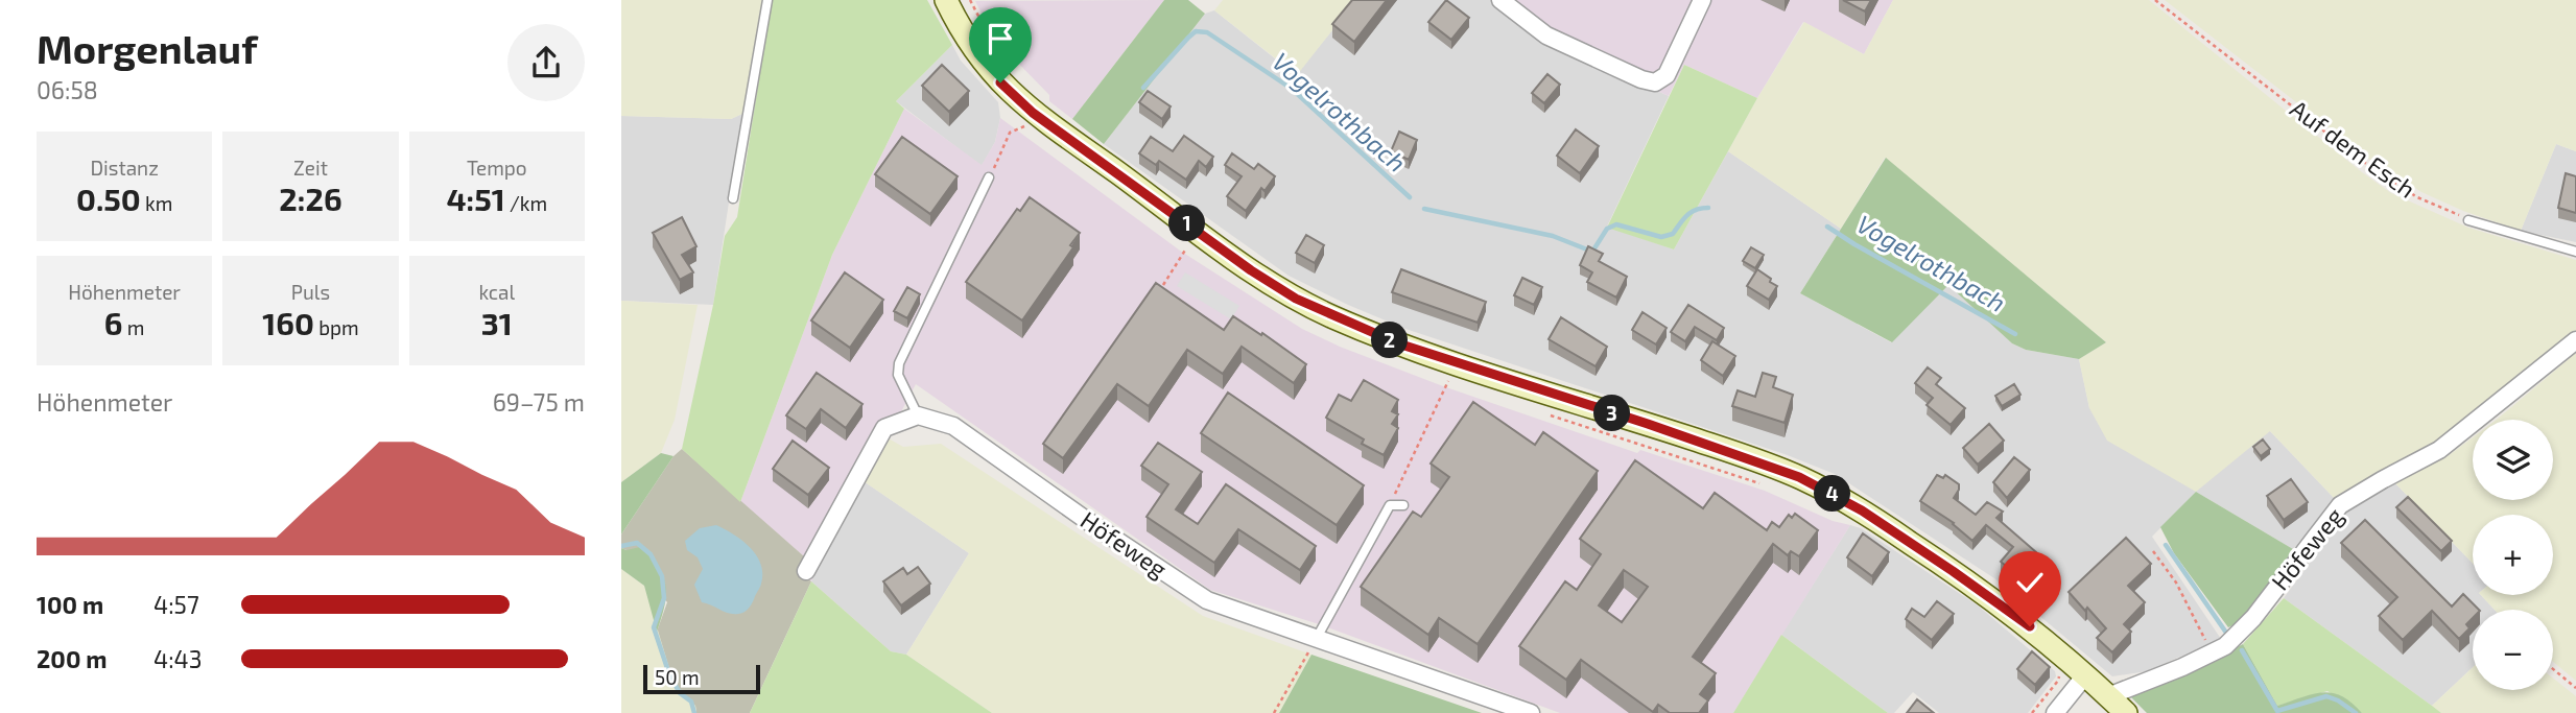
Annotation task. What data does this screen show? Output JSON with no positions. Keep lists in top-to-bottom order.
{
  "streets": {
    "street": ["Höfeweg"],
    "path": ["Auf dem Esch"]
  },
  "water": ["Vogelrothbach"],
  "scale_bar": "50 m",
  "page": {
    "heading": ["Morgenlauf", "06:58"],
    "stats": [
      ["Distanz", "0.50 km"],
      ["Zeit", "2:26"],
      ["Tempo", "4:51 /km"],
      ["Höhenmeter", "6 m"],
      ["Puls", "160 bpm"],
      ["kcal", "31"]
    ],
    "pins": [
      "1",
      "2",
      "3",
      "4"
    ],
    "chart": ["Höhenmeter", "69–75 m"],
    "map_buttons": ["+", "−"],
    "list": [
      {
        "name": "100 m",
        "note": "4:57"
      },
      {
        "name": "200 m",
        "note": "4:43"
      }
    ],
    "scale": "50 m"
  }
}
